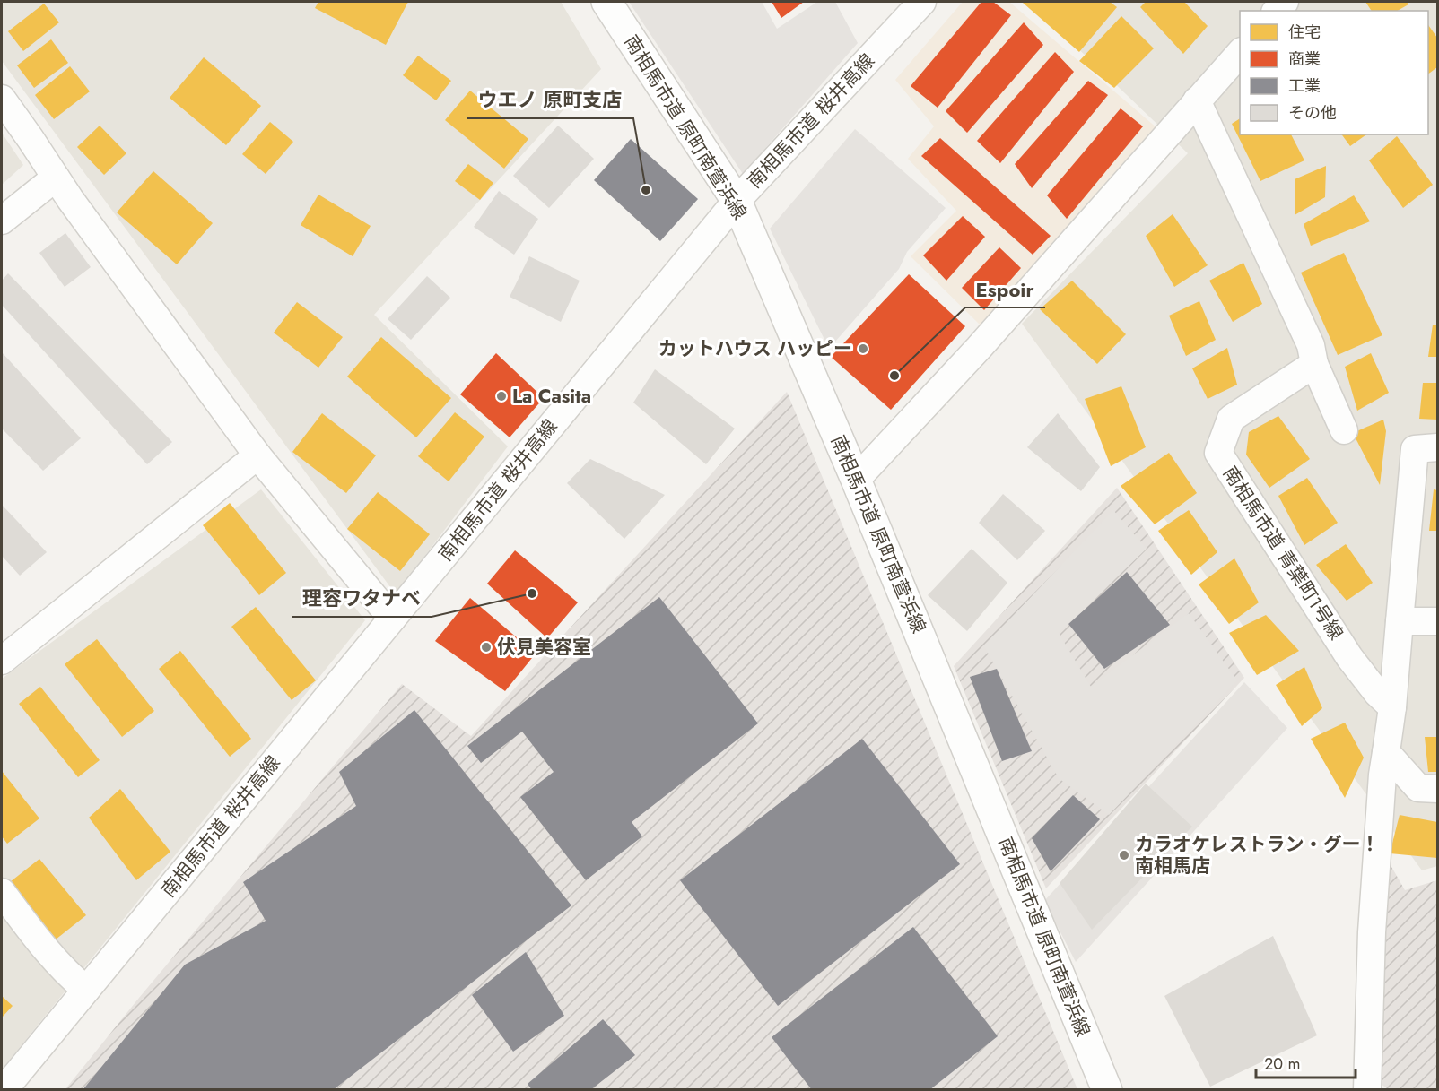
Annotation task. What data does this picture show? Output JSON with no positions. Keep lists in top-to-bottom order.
{
  "streets": {
    "street": ["南相馬市道 桜井高線", "南相馬市道 原町南萱浜線", "南相馬市道 青葉町1号線"]
  },
  "crossings": [
    ["南相馬市道 桜井高線", "南相馬市道 原町南萱浜線"]
  ],
  "places": [
    "ウエノ 原町支店",
    "カットハウス ハッピー",
    "Espoir",
    "La Casita",
    "理容ワタナベ",
    "伏見美容室",
    "カラオケレストラン・グー！ 南相馬店"
  ],
  "legend": [
    "住宅",
    "商業",
    "工業",
    "その他"
  ],
  "scale_bar": "20 m"
}
